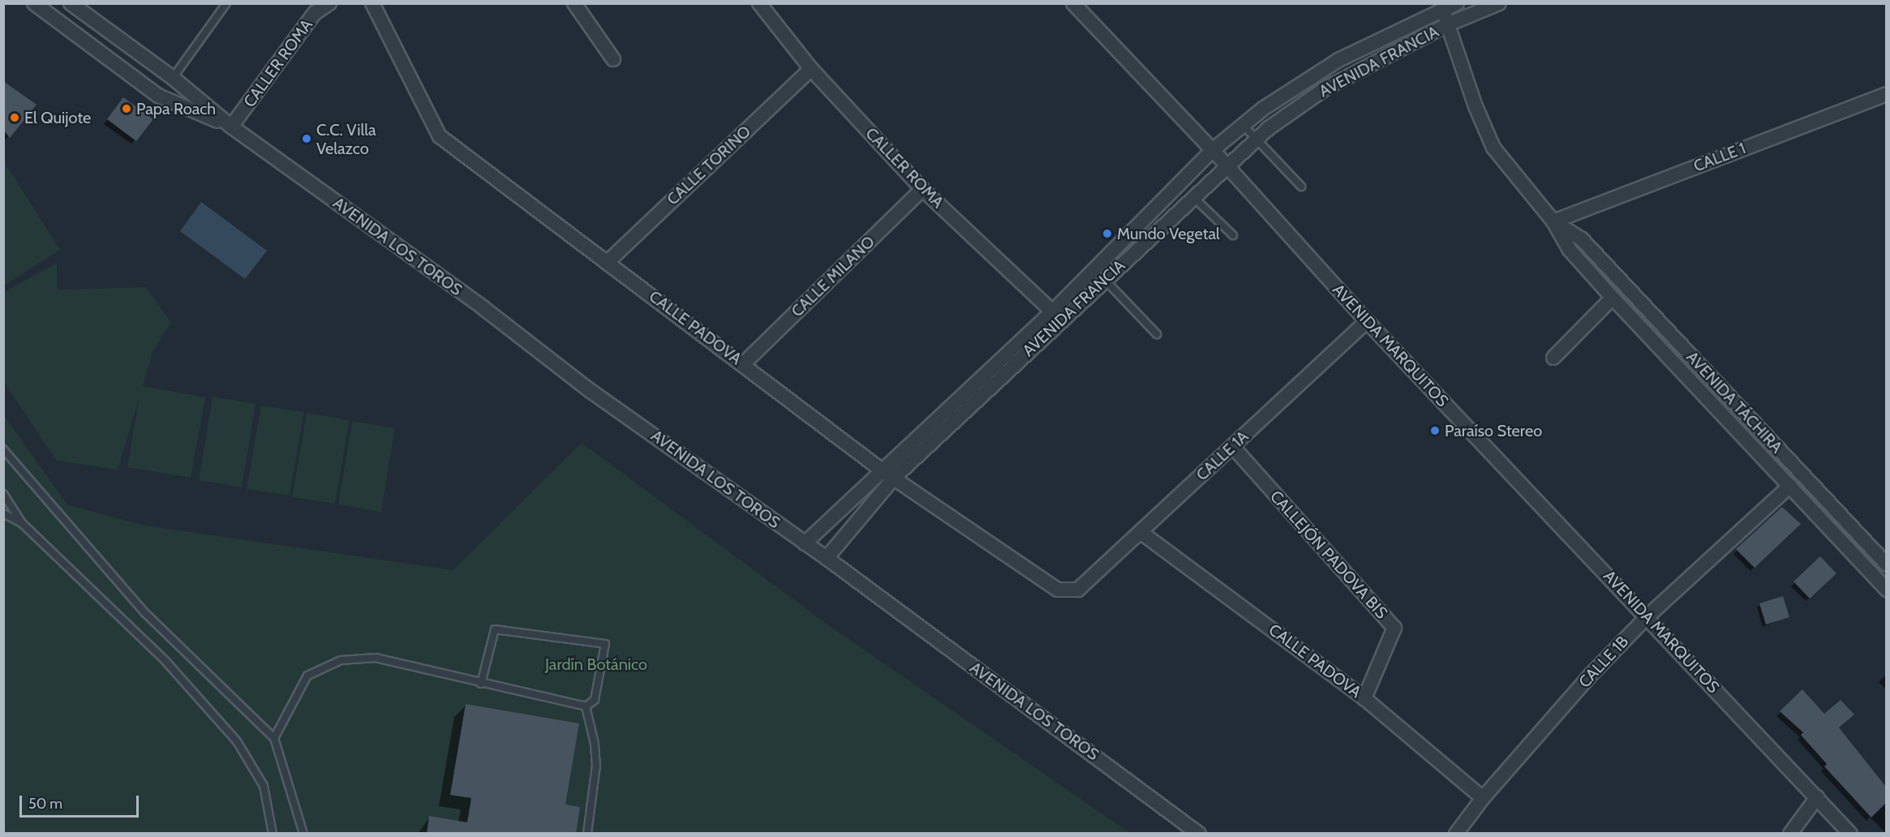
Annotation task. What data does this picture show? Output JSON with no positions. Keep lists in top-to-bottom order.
{
  "streets": {
    "street": [
      "AVENIDA FRANCIA",
      "CALLER ROMA",
      "CALLE 1",
      "CALLE TORINO",
      "AVENIDA LOS TOROS",
      "CALLE MILANO",
      "CALLE PADOVA",
      "AVENIDA MARQUITOS",
      "AVENIDA TÁCHIRA",
      "CALLE 1A",
      "CALLEJÓN PADOVA BIS",
      "CALLE 1B"
    ]
  },
  "crossings": [
    ["AVENIDA FRANCIA", "CALLER ROMA"],
    ["AVENIDA FRANCIA", "AVENIDA LOS TOROS"],
    ["AVENIDA FRANCIA", "CALLE PADOVA"],
    ["AVENIDA FRANCIA", "AVENIDA MARQUITOS"],
    ["CALLER ROMA", "CALLE TORINO"],
    ["CALLER ROMA", "AVENIDA LOS TOROS"],
    ["CALLER ROMA", "CALLE MILANO"],
    ["CALLE 1", "AVENIDA TÁCHIRA"],
    ["CALLE TORINO", "CALLE PADOVA"],
    ["CALLE MILANO", "CALLE PADOVA"],
    ["CALLE PADOVA", "CALLE 1A"],
    ["CALLE PADOVA", "CALLEJÓN PADOVA BIS"],
    ["CALLE PADOVA", "CALLE 1B"],
    ["AVENIDA MARQUITOS", "CALLE 1A"],
    ["AVENIDA MARQUITOS", "CALLE 1B"],
    ["CALLE 1A", "CALLEJÓN PADOVA BIS"]
  ],
  "parks": ["Jardín Botánico"],
  "places": [
    "Papa Roach",
    "El Quijote",
    "C.C. Villa Velazco",
    "Mundo Vegetal",
    "Paraíso Stereo"
  ],
  "scale_bar": "50 m"
}
